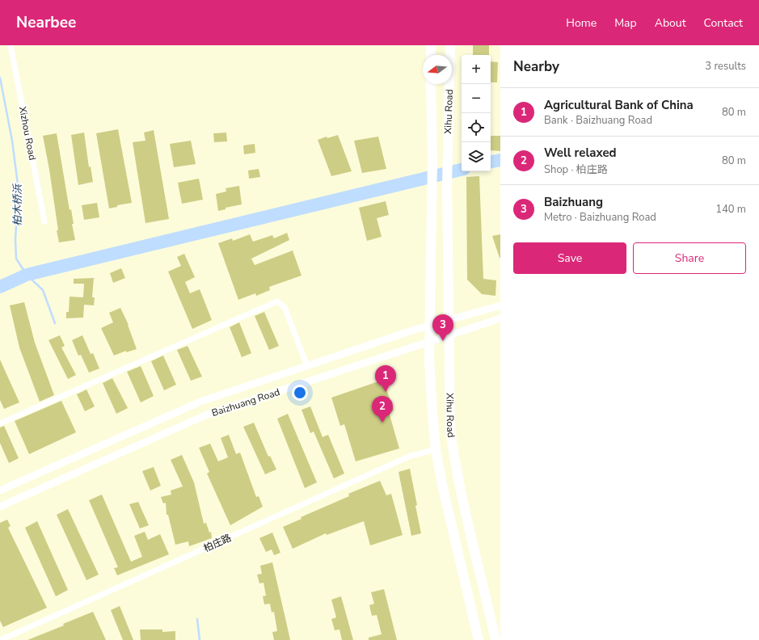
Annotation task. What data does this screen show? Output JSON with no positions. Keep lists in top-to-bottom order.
{
  "streets": {
    "main road": ["Xihu Road"],
    "street": ["Xizhou Road", "Baizhuang Road", "柏庄路"]
  },
  "crossings": [
    ["Xihu Road", "Baizhuang Road"],
    ["Xihu Road", "柏庄路"]
  ],
  "water": ["柏木桥浜"],
  "north": "left",
  "page": {
    "header": "Nearbee",
    "nav": [
      "Home",
      "Map",
      "About",
      "Contact"
    ],
    "heading": ["Nearby", "3 results"],
    "map_buttons": ["+", "−"],
    "list": [
      {
        "mark": "1",
        "name": "Agricultural Bank of China",
        "note": "Bank · Baizhuang Road",
        "value": "80 m"
      },
      {
        "mark": "2",
        "name": "Well relaxed",
        "note": "Shop · 柏庄路",
        "value": "80 m"
      },
      {
        "mark": "3",
        "name": "Baizhuang",
        "note": "Metro · Baizhuang Road",
        "value": "140 m"
      }
    ],
    "buttons": ["Save", "Share"],
    "pins": ["3", "1", "2"]
  }
}
